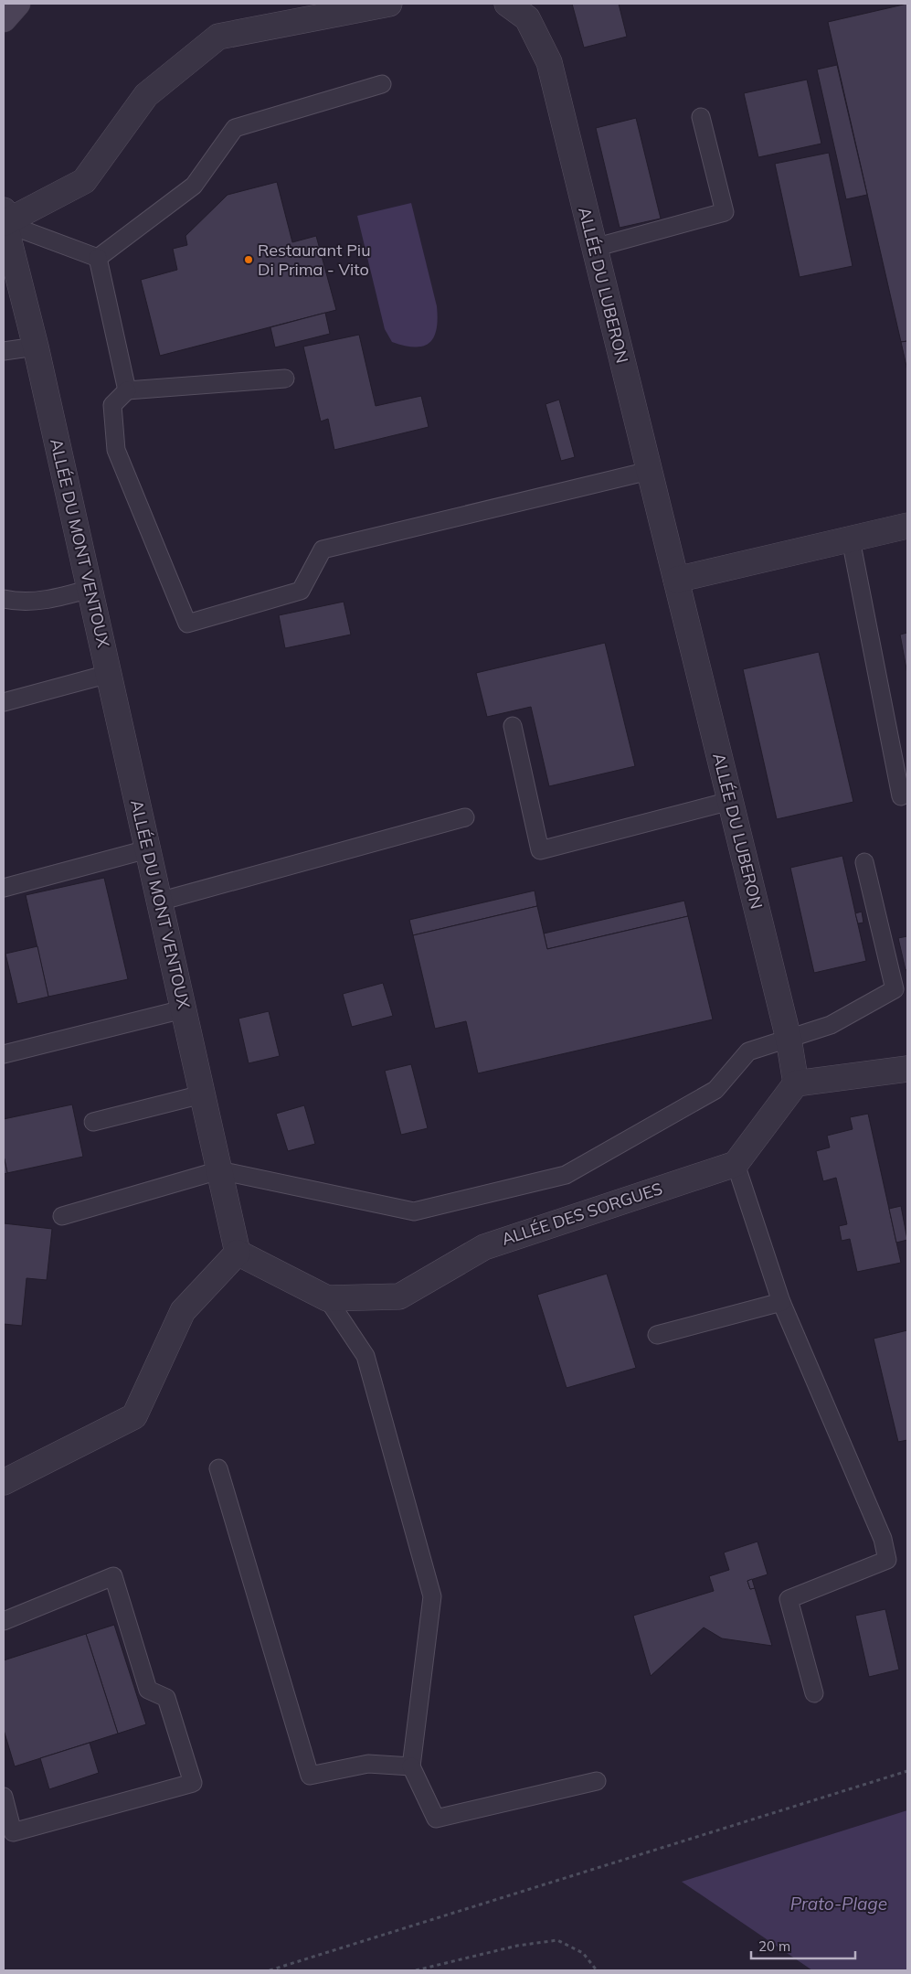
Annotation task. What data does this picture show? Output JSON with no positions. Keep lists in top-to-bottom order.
{
  "streets": {
    "street": ["ALLÉE DU LUBERON", "ALLÉE DU MONT VENTOUX", "ALLÉE DES SORGUES"]
  },
  "crossings": [
    ["ALLÉE DU MONT VENTOUX", "ALLÉE DES SORGUES"]
  ],
  "water": ["Prato-Plage"],
  "places": ["Restaurant Piu Di Prima - Vito"],
  "scale_bar": "20 m"
}
